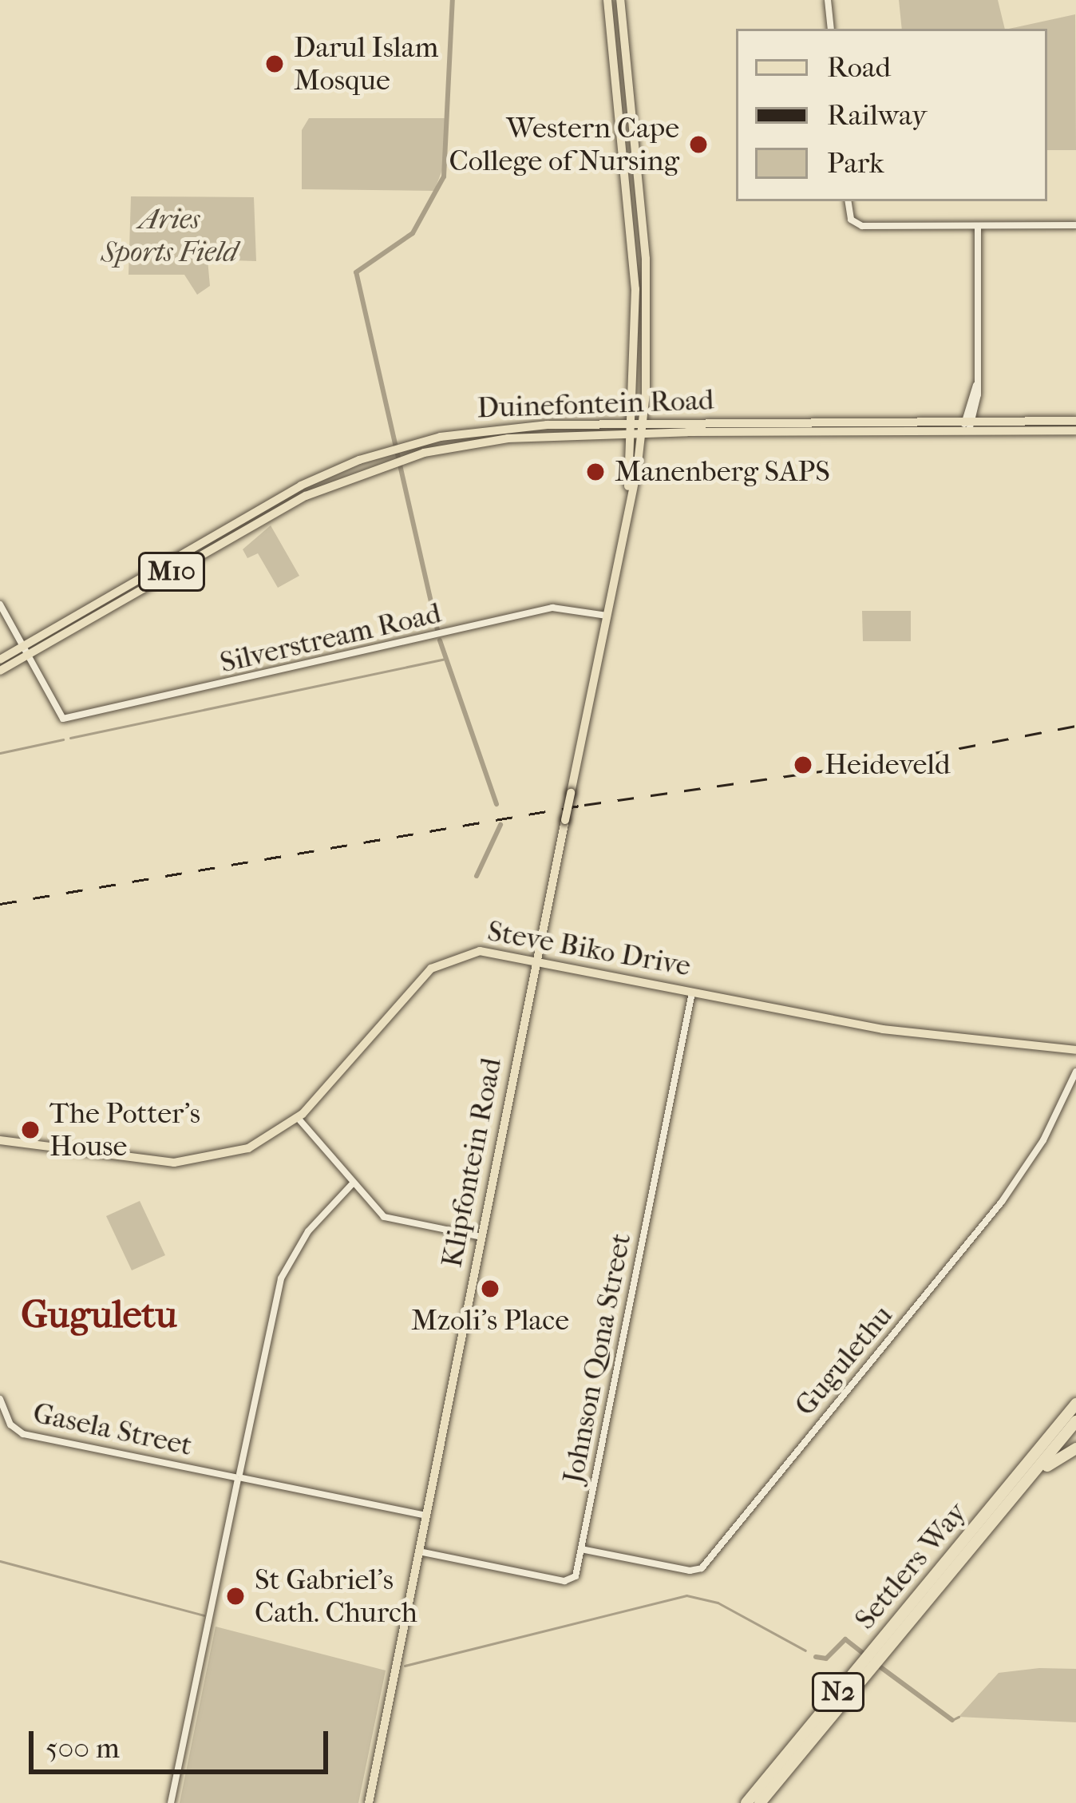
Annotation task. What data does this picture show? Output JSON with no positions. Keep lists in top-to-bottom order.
{
  "streets": {
    "highway": ["Settlers Way", "N2"],
    "main road": [
      "Duinefontein Road",
      "M10",
      "Steve Biko Drive",
      "Klipfontein Road"
    ],
    "street": [
      "Silverstream Road",
      "Johnson Qona Street",
      "Gugulethu",
      "Gasela Street"
    ]
  },
  "crossings": [
    ["Duinefontein Road", "Silverstream Road"],
    ["Duinefontein Road", "Klipfontein Road"],
    ["Silverstream Road", "Klipfontein Road"],
    ["Steve Biko Drive", "Klipfontein Road"],
    ["Steve Biko Drive", "Johnson Qona Street"],
    ["Klipfontein Road", "Johnson Qona Street"],
    ["Klipfontein Road", "Gasela Street"],
    ["Johnson Qona Street", "Gugulethu"]
  ],
  "districts": ["Guguletu"],
  "parks": ["Aries Sports Field"],
  "places": [
    "Darul Islam Mosque",
    "Western Cape College of Nursing",
    "Manenberg SAPS",
    "Heideveld",
    "The Potter's House",
    "Mzoli's Place",
    "St Gabriel's Cath. Church"
  ],
  "legend": ["Road", "Railway", "Park"],
  "scale_bar": "500 m"
}
